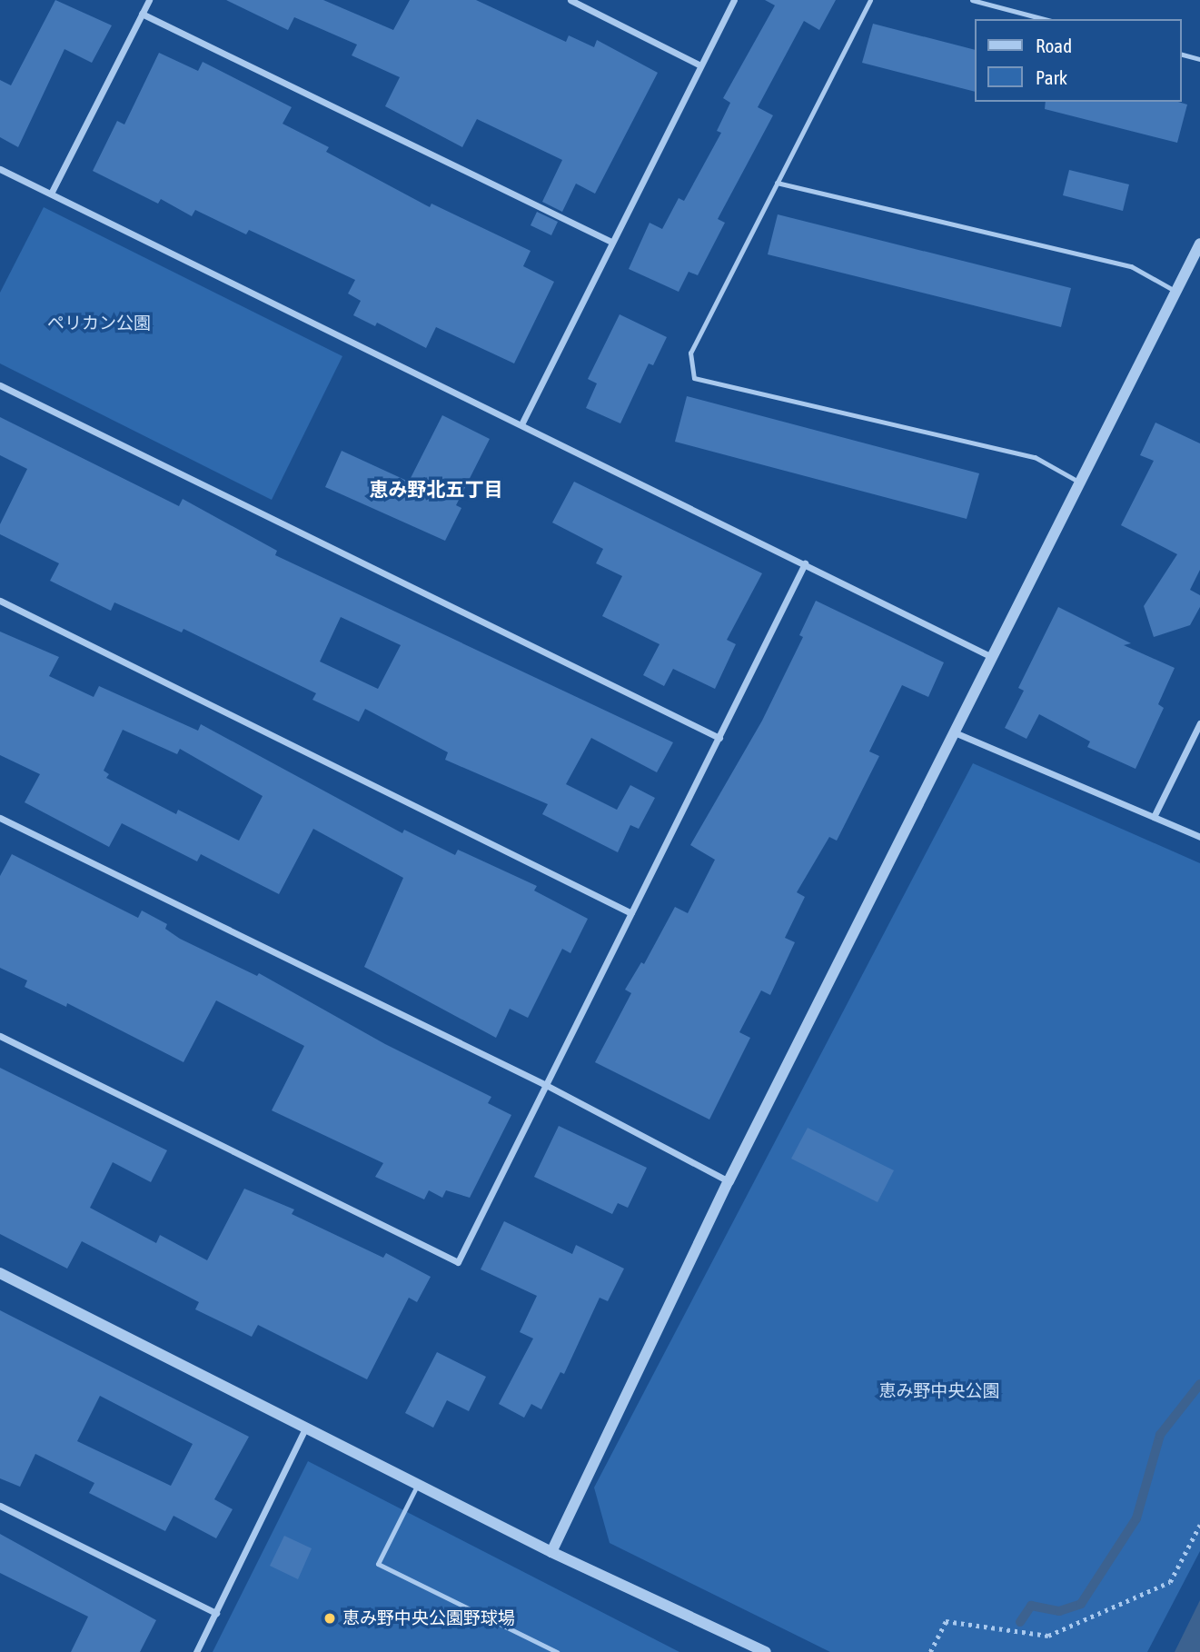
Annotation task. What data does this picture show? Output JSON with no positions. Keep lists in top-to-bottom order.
{
  "districts": ["恵み野北五丁目"],
  "parks": ["ペリカン公園", "恵み野中央公園"],
  "places": ["恵み野中央公園野球場"],
  "legend": ["Road", "Park"]
}
